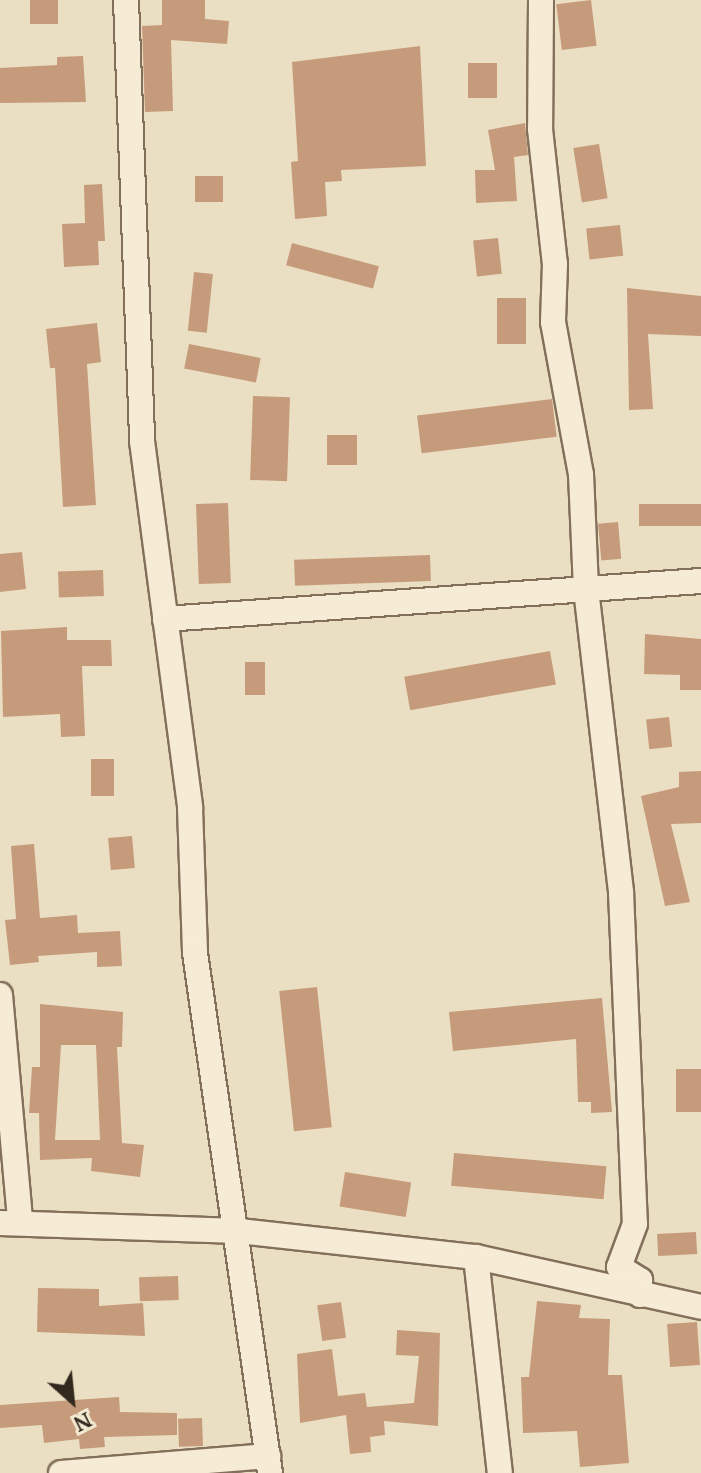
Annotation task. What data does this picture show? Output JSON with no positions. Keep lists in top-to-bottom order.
{
  "north": "bottom right"
}
